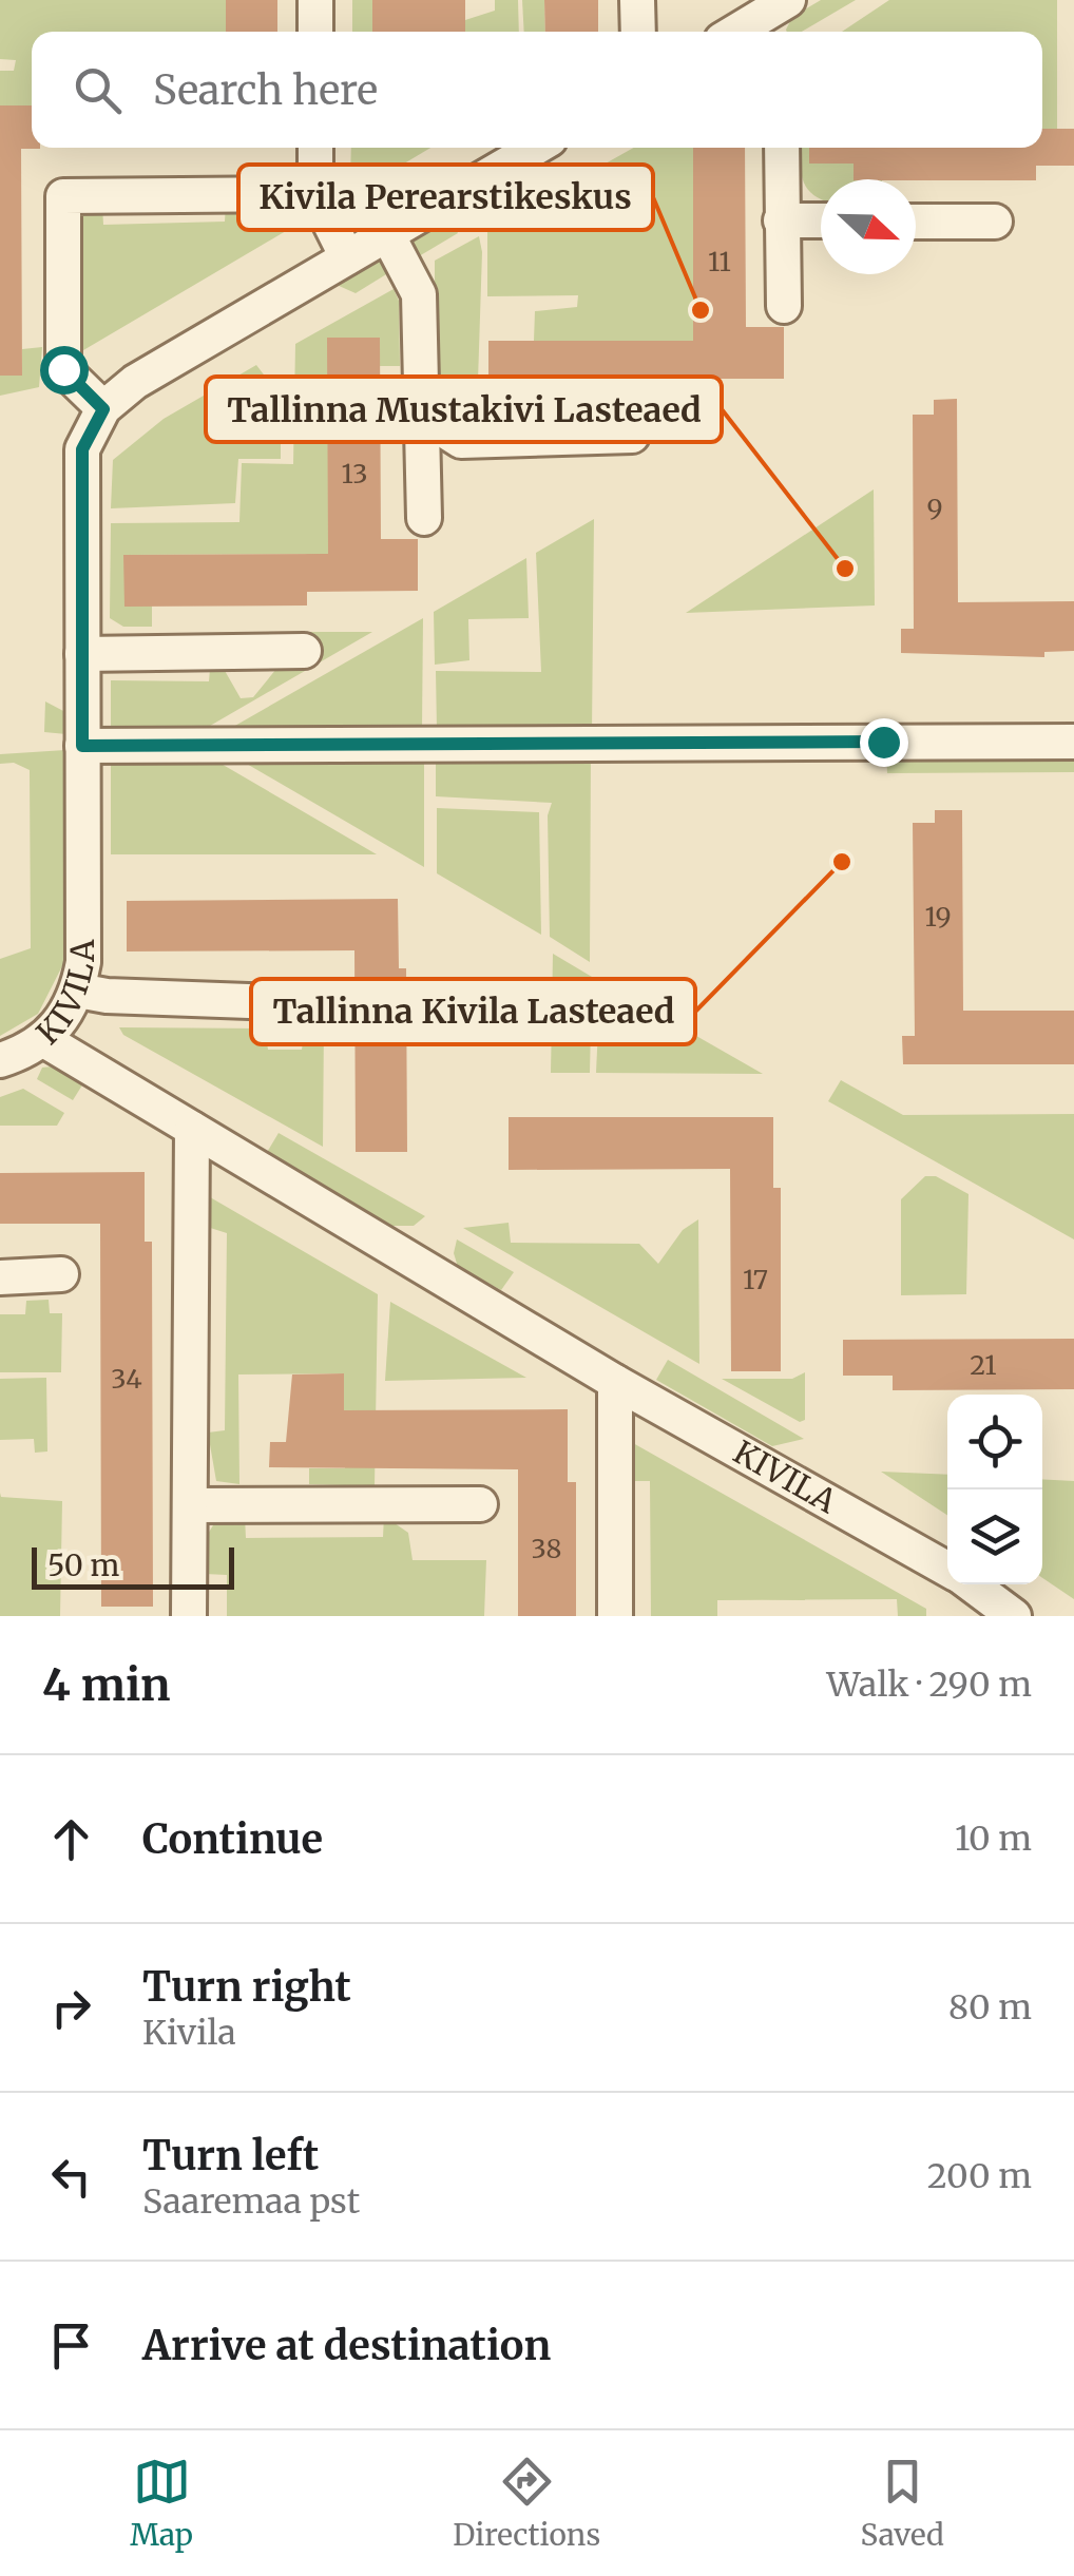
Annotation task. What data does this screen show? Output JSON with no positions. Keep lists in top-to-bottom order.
{
  "streets": {
    "street": ["KIVILA"]
  },
  "places": ["Kivila Perearstikeskus", "Tallinna Mustakivi Lasteaed", "Tallinna Kivila Lasteaed"],
  "house_numbers": [
    "11",
    "13",
    "9",
    "19",
    "17",
    "21",
    "34",
    "38"
  ],
  "scale_bar": "50 m",
  "north": "right",
  "page": {
    "search": "Search here",
    "scale": "50 m",
    "heading": ["4 min", "Walk · 290 m"],
    "list": [
      ["Continue", "10 m"],
      ["Turn right", "Kivila", "80 m"],
      ["Turn left", "Saaremaa pst", "200 m"],
      "Arrive at destination"
    ],
    "nav": ["Map", "Directions", "Saved"]
  }
}
